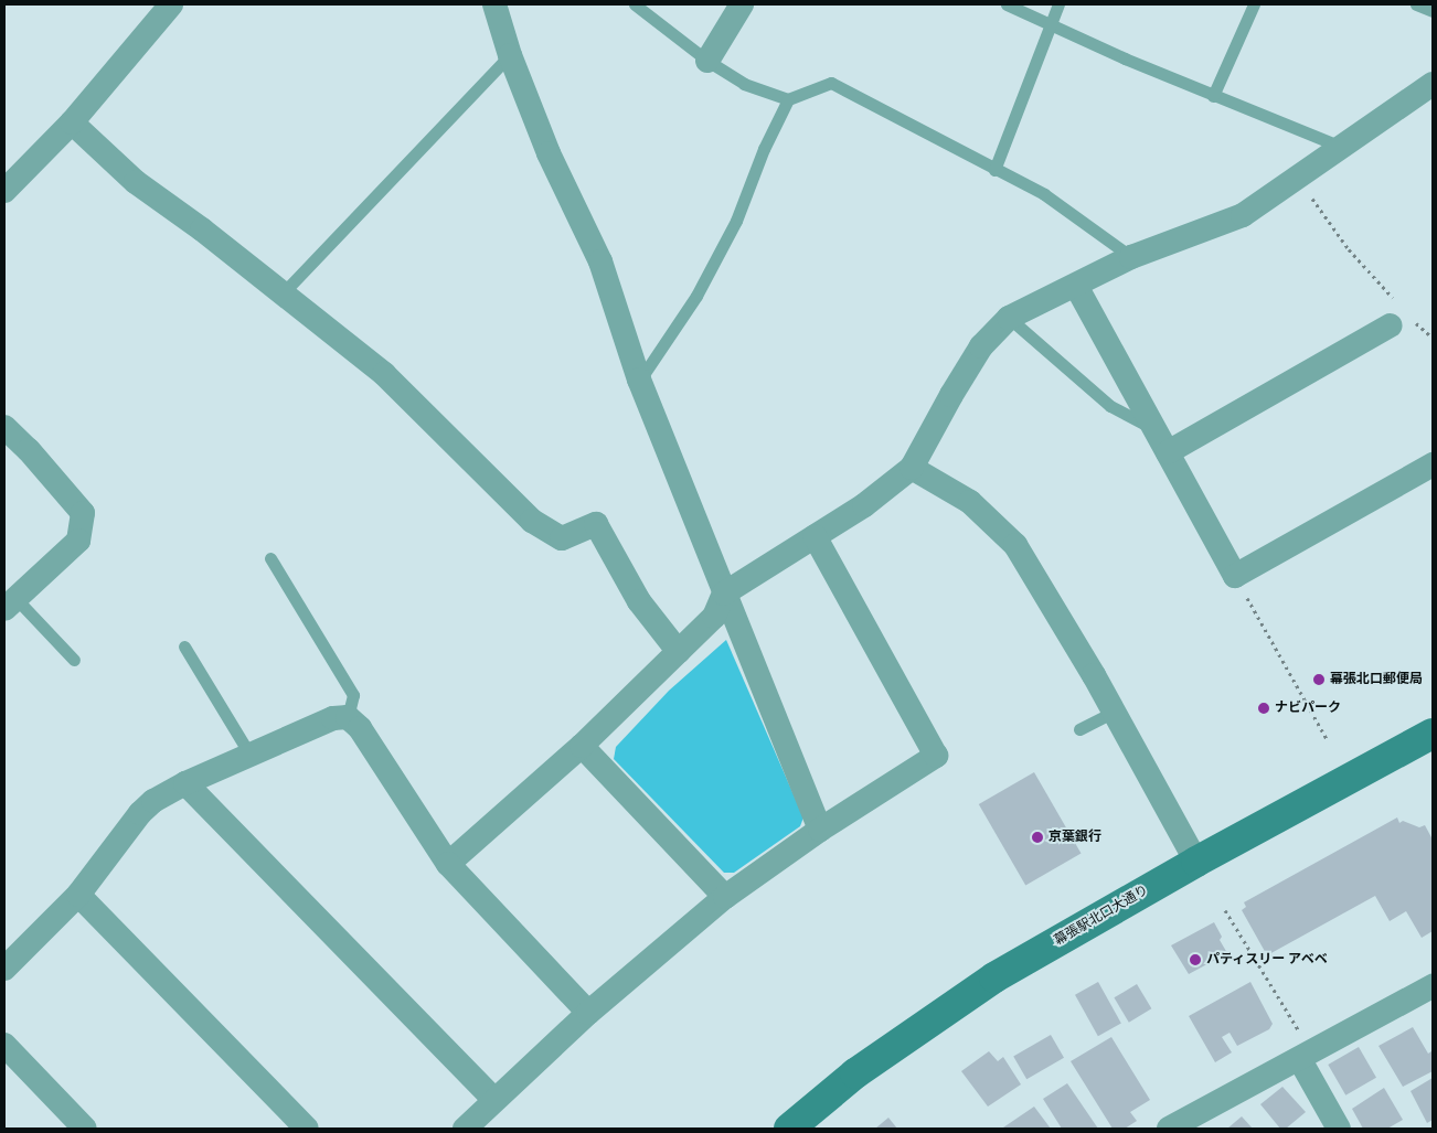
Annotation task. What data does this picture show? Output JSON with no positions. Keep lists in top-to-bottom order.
{
  "streets": {
    "street": ["幕張駅北口大通り"]
  },
  "places": [
    "幕張北口郵便局",
    "ナビパーク",
    "京葉銀行",
    "パティスリー アベベ"
  ]
}
